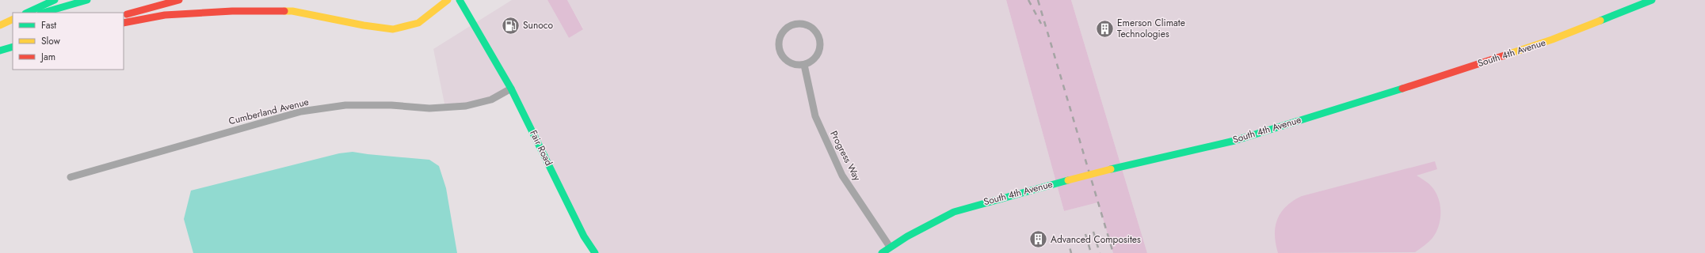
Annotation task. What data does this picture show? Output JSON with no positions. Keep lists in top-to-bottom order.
{
  "streets": {
    "main road": ["South 4th Avenue", "Fair Road"],
    "street": ["Cumberland Avenue", "Progress Way"]
  },
  "crossings": [
    ["South 4th Avenue", "Progress Way"],
    ["Cumberland Avenue", "Fair Road"]
  ],
  "places": {
    "fuel station": ["Sunoco"],
    "building": ["Emerson Climate Technologies", "Advanced Composites"]
  },
  "legend": ["Fast", "Slow", "Jam"]
}
